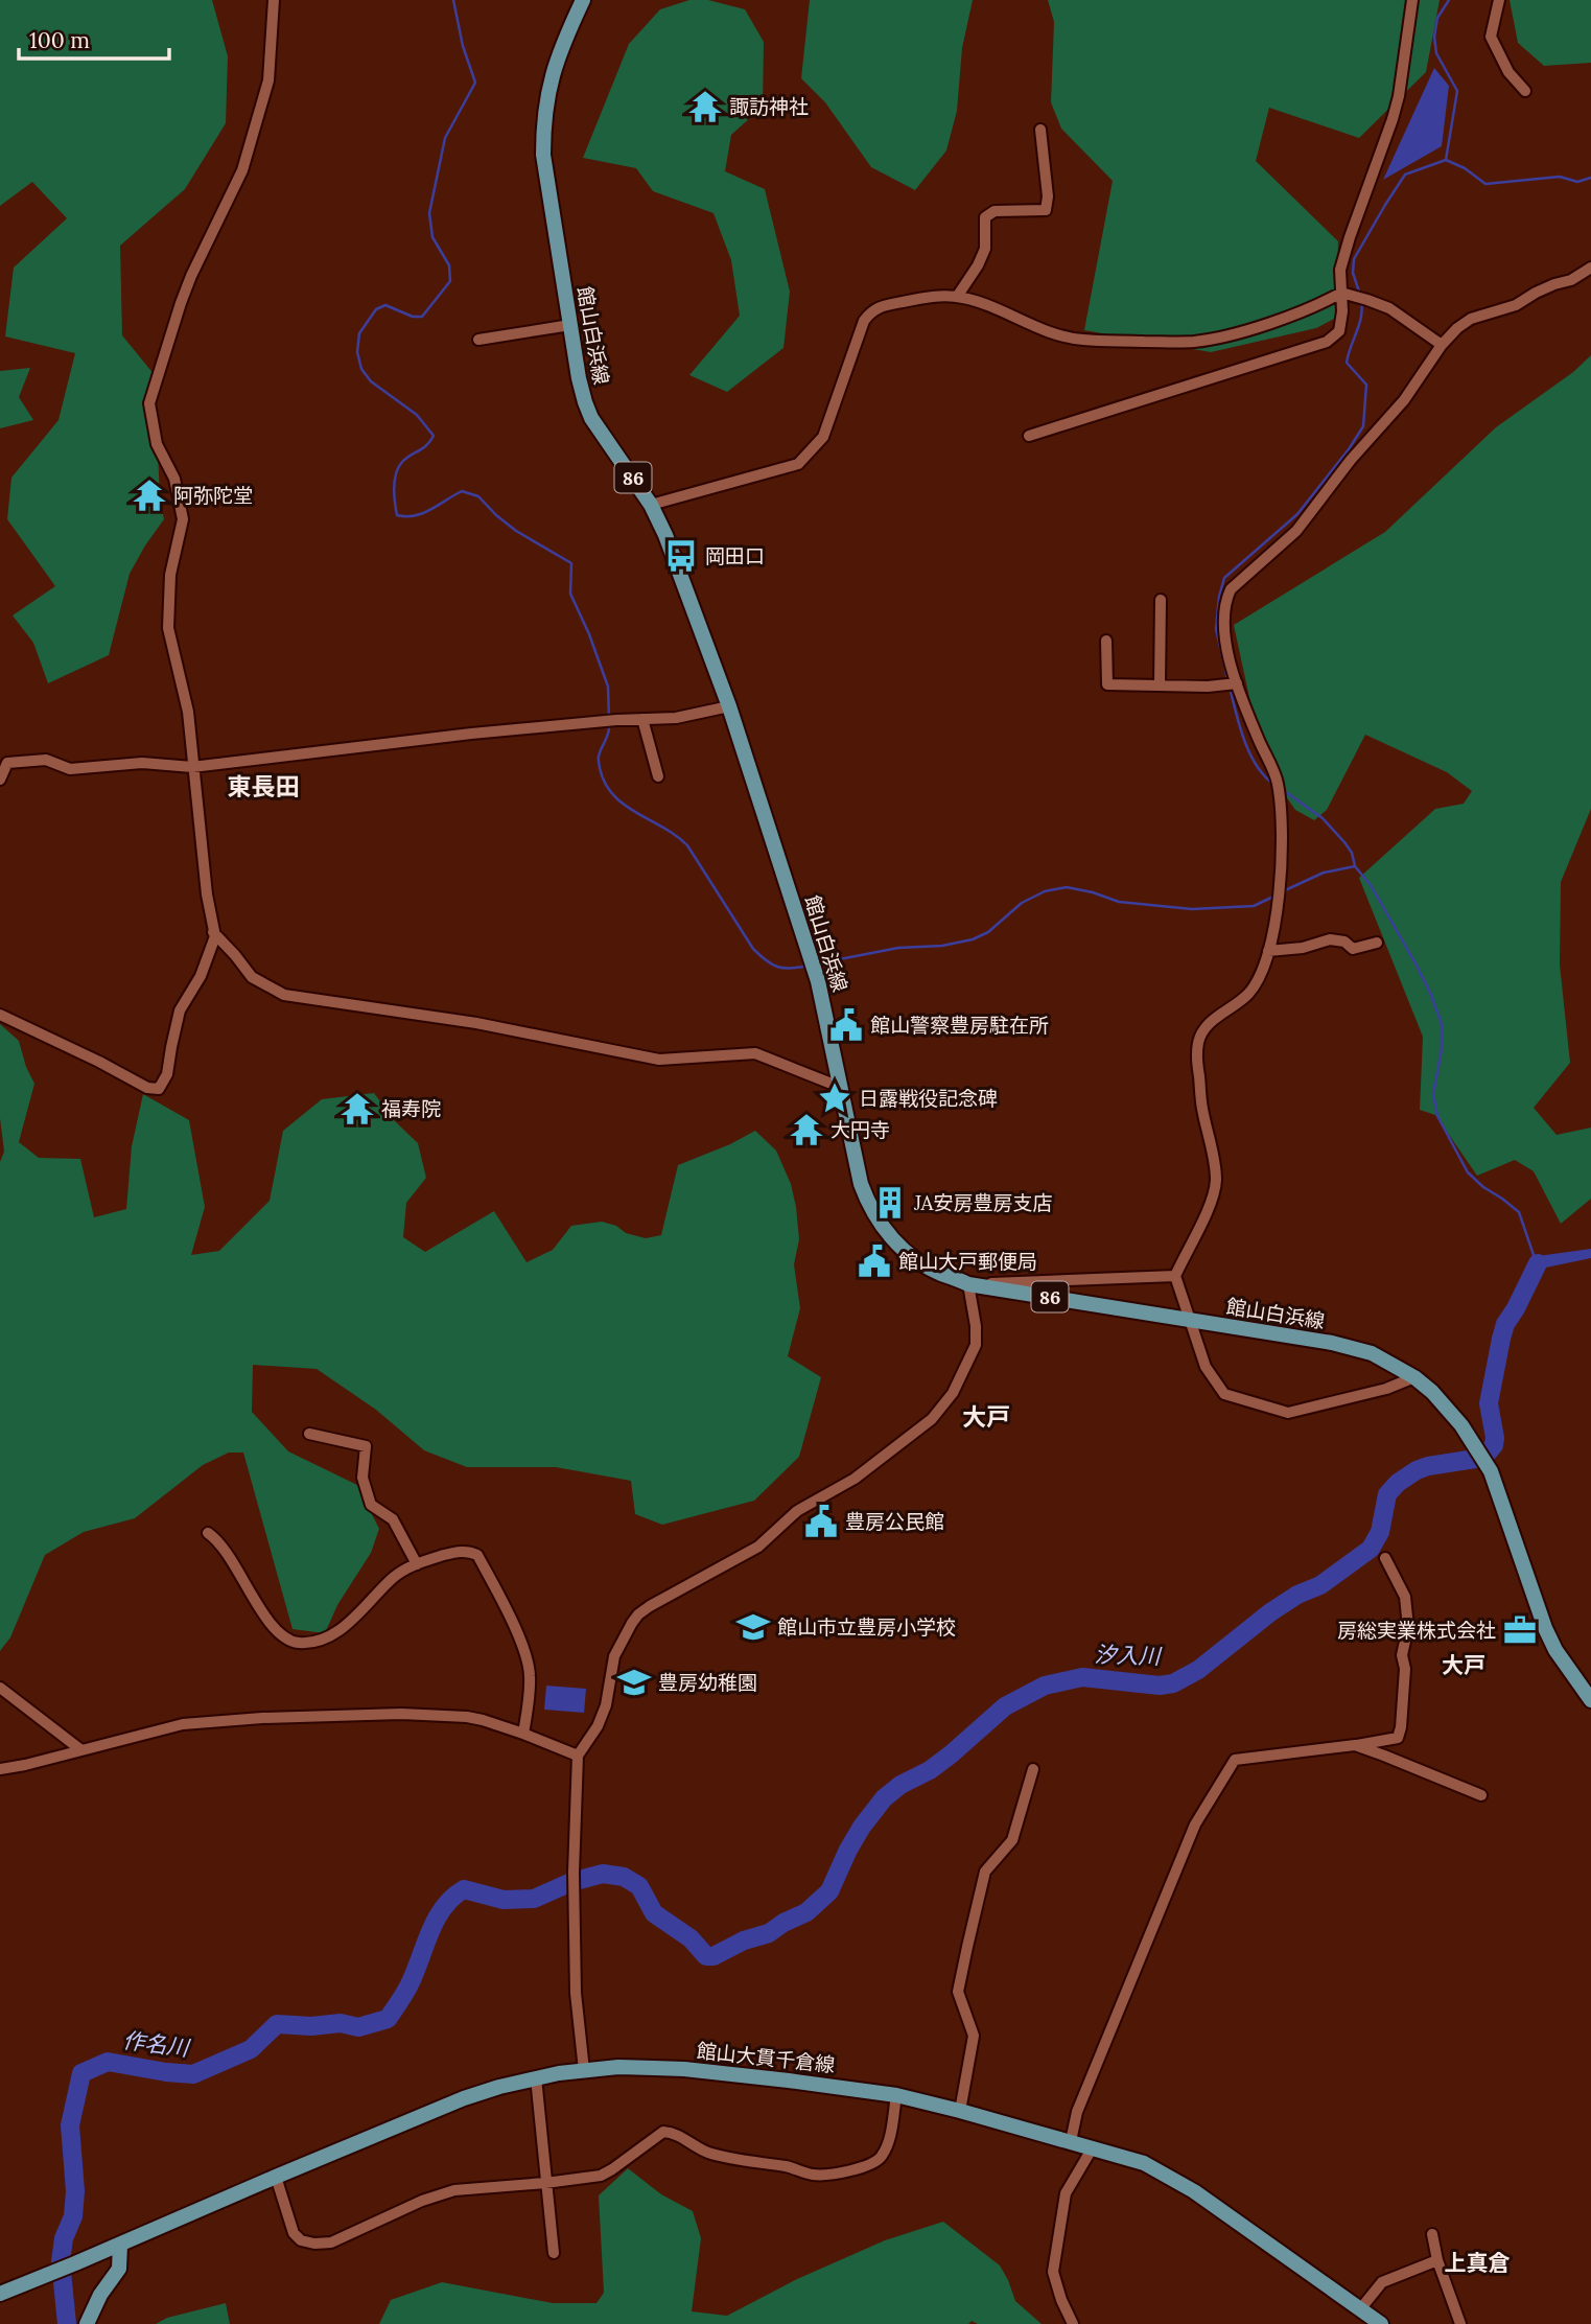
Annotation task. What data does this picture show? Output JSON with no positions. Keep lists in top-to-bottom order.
{
  "streets": {
    "main road": ["館山白浜線", "86", "館山大貫千倉線"]
  },
  "districts": [
    "東長田",
    "大戸",
    "大戸",
    "上真倉"
  ],
  "water": ["汐入川", "作名川"],
  "places": {
    "temple": [
      "諏訪神社",
      "阿弥陀堂",
      "福寿院",
      "大円寺"
    ],
    "bus stop": ["岡田口"],
    "public building": ["館山警察豊房駐在所", "館山大戸郵便局", "豊房公民館"],
    "place": ["日露戦役記念碑"],
    "building": ["JA安房豊房支店"],
    "school or university": ["館山市立豊房小学校", "豊房幼稚園"],
    "office": ["房総実業株式会社"]
  },
  "scale_bar": "100 m"
}
